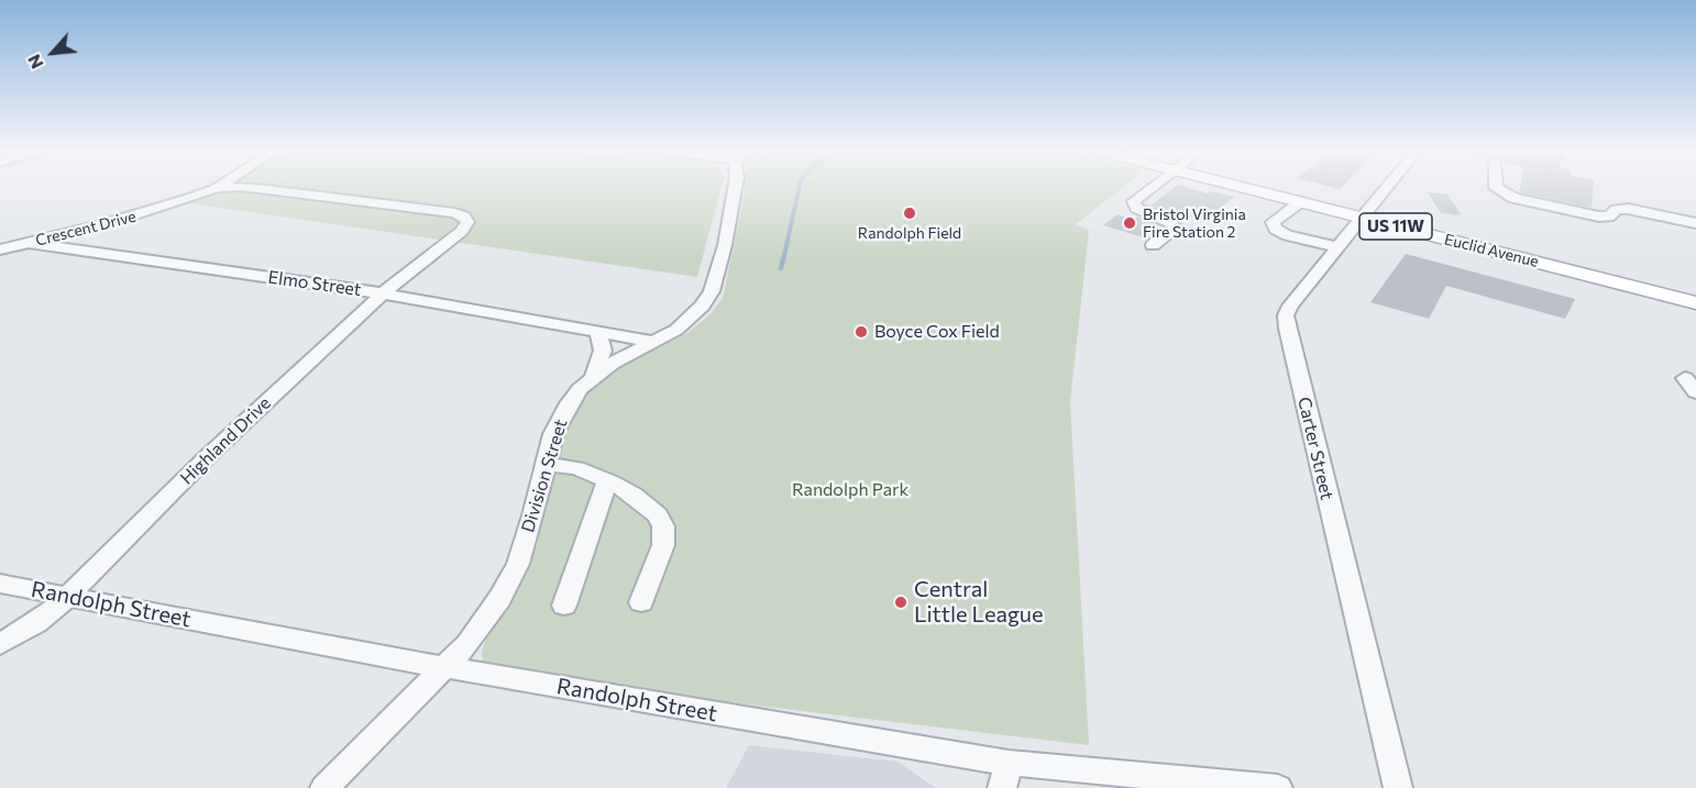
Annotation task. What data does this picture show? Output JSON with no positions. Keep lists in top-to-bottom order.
{
  "streets": {
    "main road": ["US 11W", "Euclid Avenue"],
    "street": [
      "Crescent Drive",
      "Elmo Street",
      "Highland Drive",
      "Carter Street",
      "Division Street",
      "Randolph Street"
    ]
  },
  "crossings": [
    ["Crescent Drive", "Elmo Street"],
    ["Crescent Drive", "Highland Drive"],
    ["Euclid Avenue", "Carter Street"],
    ["Elmo Street", "Highland Drive"],
    ["Elmo Street", "Division Street"],
    ["Highland Drive", "Randolph Street"],
    ["Division Street", "Randolph Street"]
  ],
  "parks": ["Randolph Park"],
  "places": [
    "Randolph Field",
    "Bristol Virginia Fire Station 2",
    "Boyce Cox Field",
    "Central Little League"
  ],
  "north": "bottom left"
}
